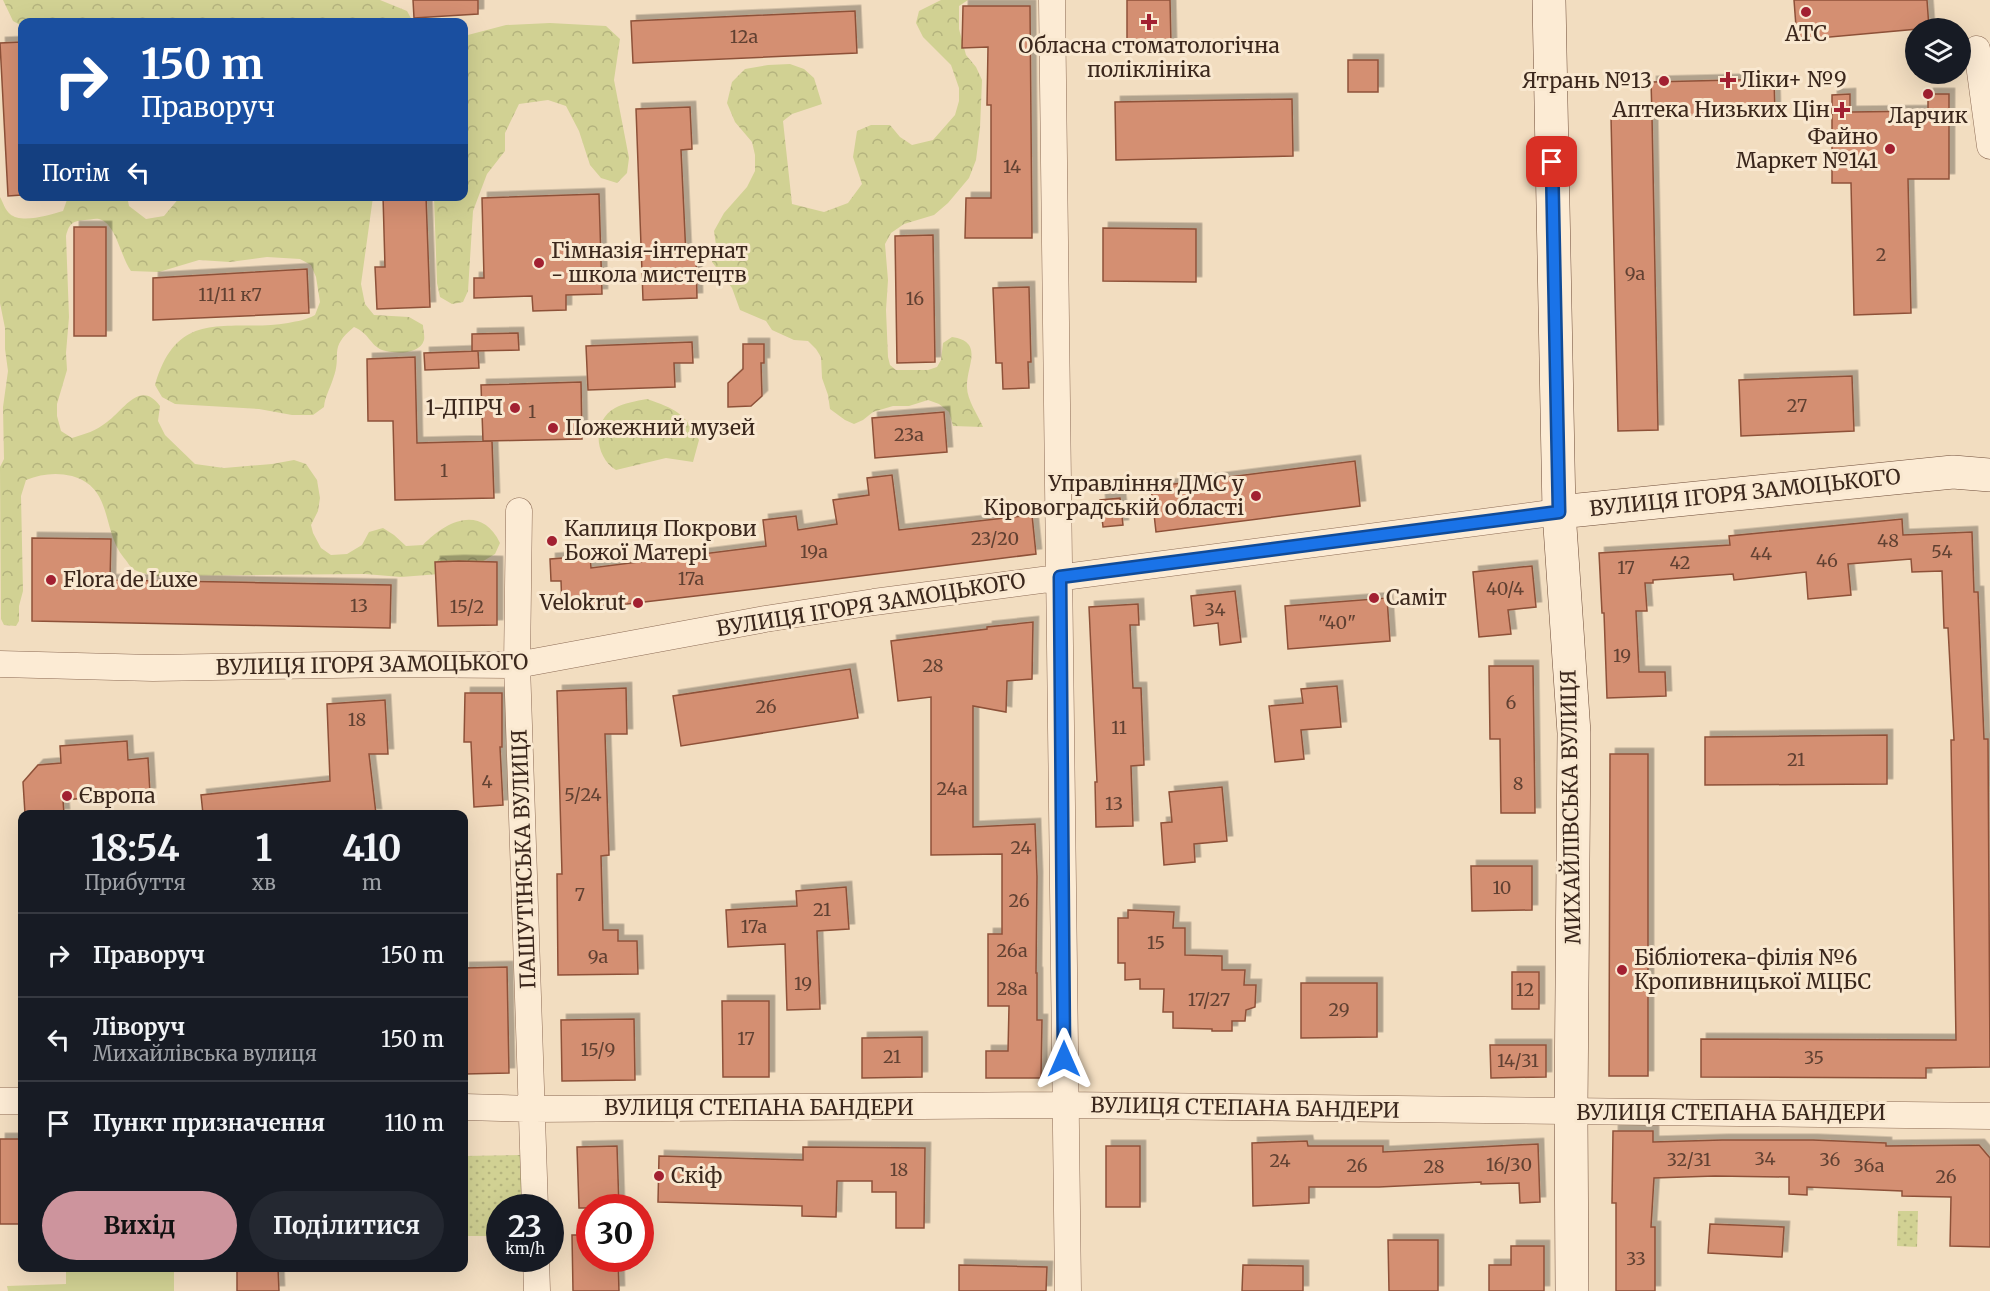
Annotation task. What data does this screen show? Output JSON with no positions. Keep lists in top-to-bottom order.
{
  "streets": {
    "street": [
      "ВУЛИЦЯ ІГОРЯ ЗАМОЦЬКОГО",
      "МИХАЙЛІВСЬКА ВУЛИЦЯ",
      "ПАШУТІНСЬКА ВУЛИЦЯ",
      "ВУЛИЦЯ СТЕПАНА БАНДЕРИ"
    ]
  },
  "crossings": [
    ["ВУЛИЦЯ ІГОРЯ ЗАМОЦЬКОГО", "МИХАЙЛІВСЬКА ВУЛИЦЯ"],
    ["ВУЛИЦЯ ІГОРЯ ЗАМОЦЬКОГО", "ПАШУТІНСЬКА ВУЛИЦЯ"],
    ["МИХАЙЛІВСЬКА ВУЛИЦЯ", "ВУЛИЦЯ СТЕПАНА БАНДЕРИ"],
    ["ПАШУТІНСЬКА ВУЛИЦЯ", "ВУЛИЦЯ СТЕПАНА БАНДЕРИ"]
  ],
  "places": {
    "other": [
      "АТС",
      "Ятрань №13",
      "Ларчик",
      "Файно Маркет №141",
      "Гімназія-інтернат - школа мистецтв",
      "1-ДПРЧ",
      "Пожежний музей",
      "Управління ДМС у Кіровоградській області",
      "Каплиця Покрови Божої Матері",
      "Flora de Luxe",
      "Саміт",
      "Velokrut",
      "Європа",
      "Бібліотека-філія №6 Кропивницької МЦБС",
      "Скіф"
    ],
    "health": ["Обласна стоматологічна поліклініка", "Ліки+ №9", "Аптека Низьких Цін"]
  },
  "house_numbers": [
    "12а",
    "14",
    "2",
    "9а",
    "11/11 к7",
    "16",
    "27",
    "1",
    "23а",
    "1",
    "23/20",
    "48",
    "19а",
    "54",
    "44",
    "46",
    "42",
    "17",
    "17а",
    "40/4",
    "13",
    "15/2",
    "34",
    "\"40\"",
    "19",
    "28",
    "6",
    "26",
    "18",
    "11",
    "21",
    "4",
    "8",
    "24а",
    "5/24",
    "13",
    "24",
    "10",
    "7",
    "26",
    "21",
    "17а",
    "15",
    "26а",
    "9а",
    "19",
    "28а",
    "12",
    "17/27",
    "29",
    "17",
    "15/9",
    "21",
    "35",
    "14/31",
    "34",
    "32/31",
    "36",
    "24",
    "16/30",
    "26",
    "36а",
    "28",
    "18",
    "26",
    "33"
  ],
  "page": {
    "turn": ["150 m", "Праворуч"],
    "then": "Потім",
    "eta": [
      "18:54",
      "Прибуття",
      "1",
      "хв",
      "410",
      "m"
    ],
    "list": [
      {
        "name": "Праворуч",
        "value": "150 m"
      },
      {
        "name": "Ліворуч",
        "note": "Михайлівська вулиця",
        "value": "150 m"
      },
      {
        "name": "Пункт призначення",
        "value": "110 m"
      }
    ],
    "buttons": ["Вихід", "Поділитися"],
    "speed": "23 km/h",
    "limit": "30"
  }
}
